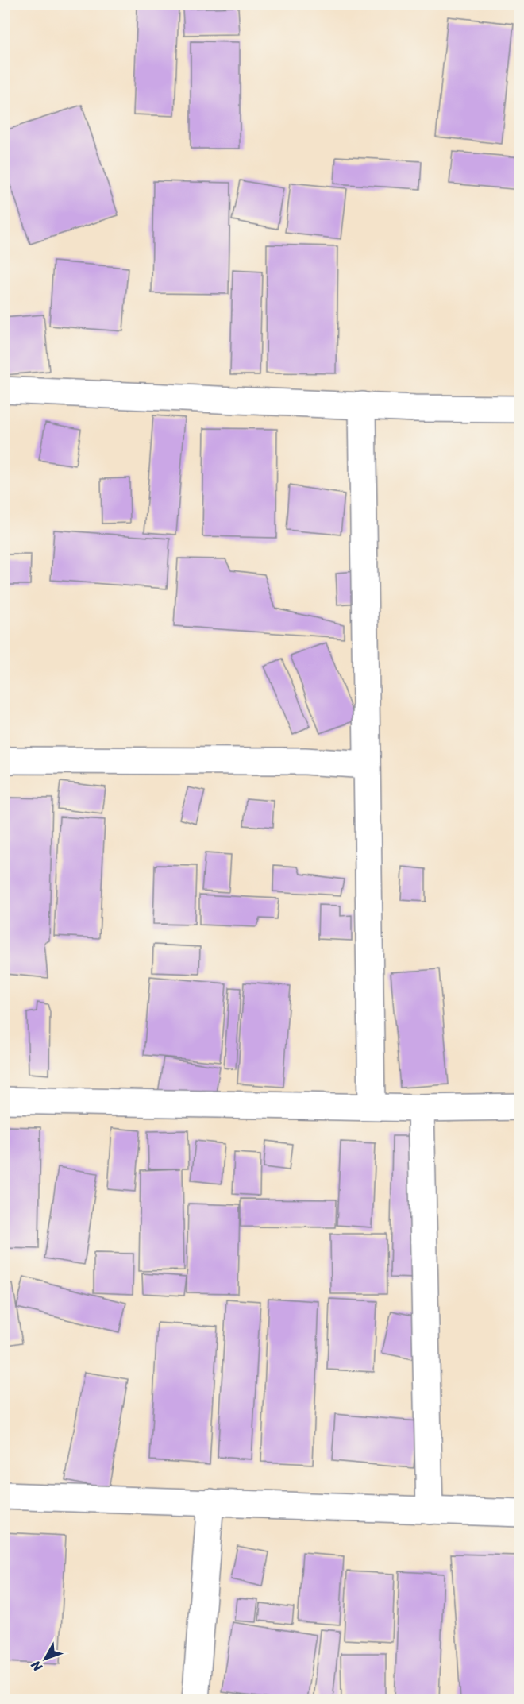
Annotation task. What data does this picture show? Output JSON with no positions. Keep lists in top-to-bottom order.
{
  "north": "bottom left"
}
